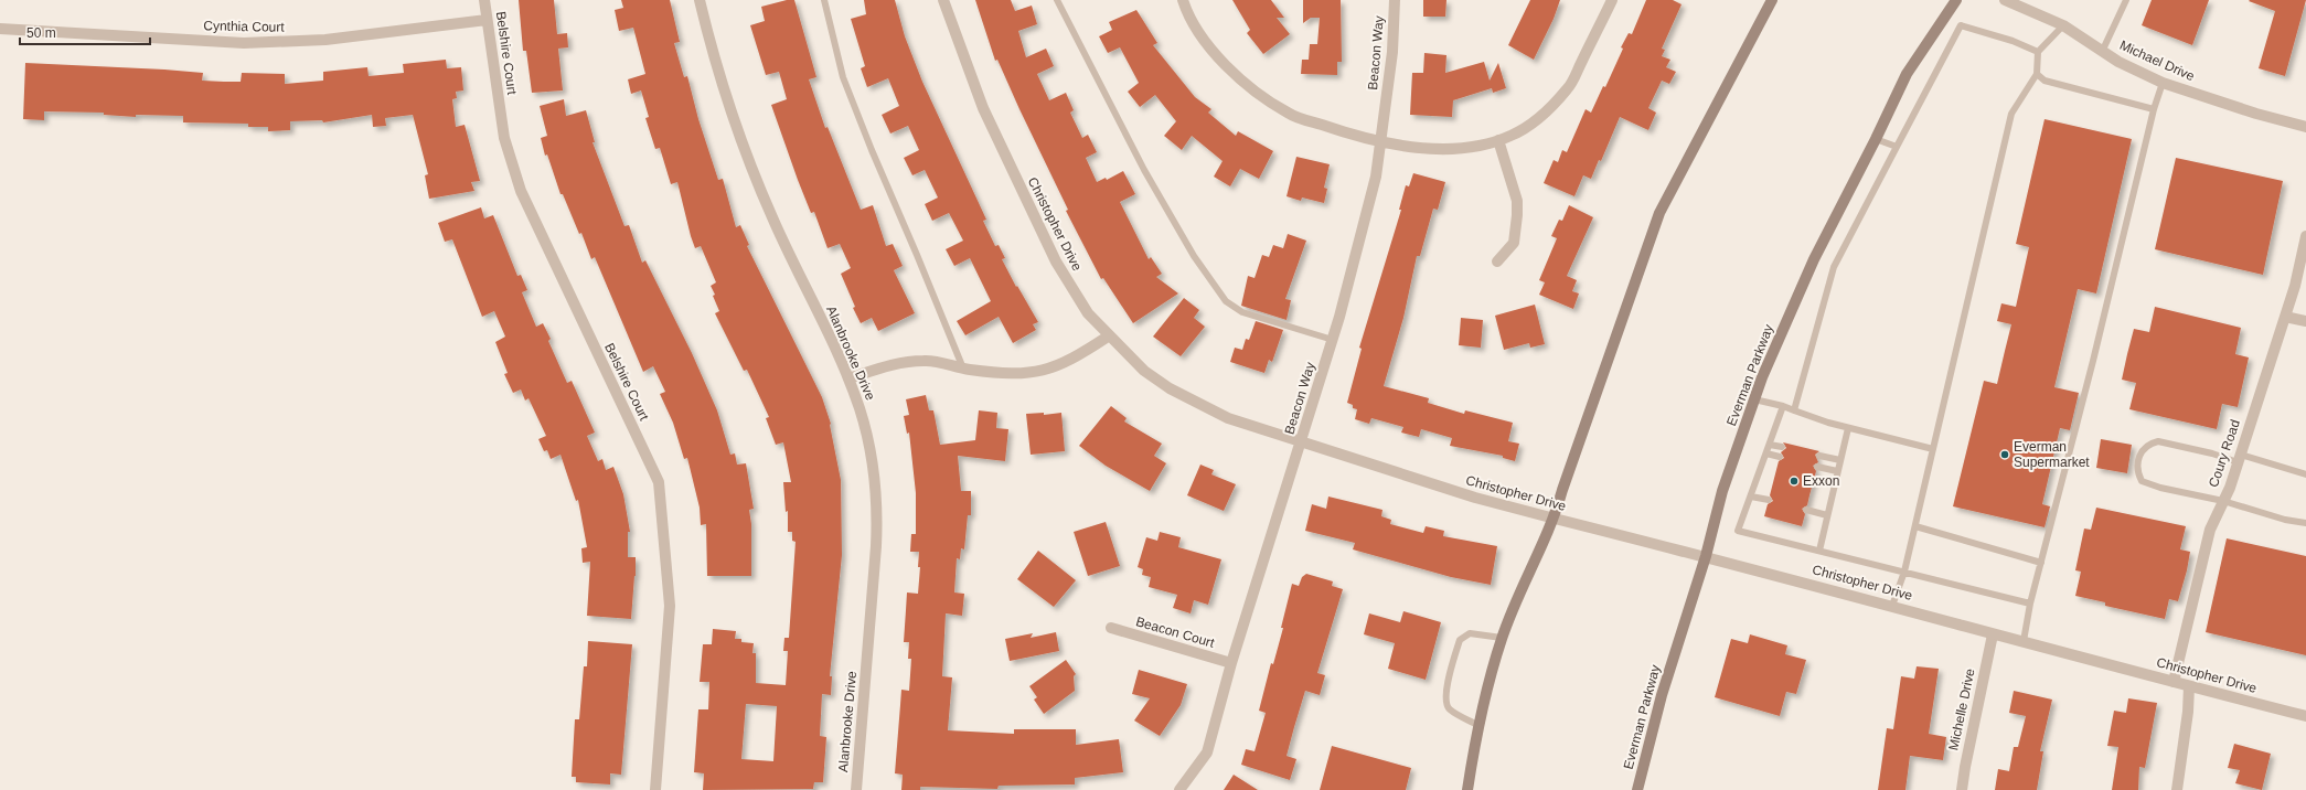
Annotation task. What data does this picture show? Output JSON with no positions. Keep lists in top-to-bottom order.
{
  "streets": {
    "main road": ["Everman Parkway"],
    "street": [
      "Cynthia Court",
      "Belshire Court",
      "Beacon Way",
      "Michael Drive",
      "Christopher Drive",
      "Alanbrooke Drive",
      "Coury Road",
      "Beacon Court",
      "Michelle Drive"
    ]
  },
  "crossings": [
    ["Cynthia Court", "Belshire Court"],
    ["Beacon Way", "Christopher Drive"],
    ["Beacon Way", "Beacon Court"],
    ["Christopher Drive", "Everman Parkway"],
    ["Christopher Drive", "Coury Road"],
    ["Christopher Drive", "Michelle Drive"]
  ],
  "places": ["Everman Supermarket", "Exxon"],
  "scale_bar": "50 m"
}
